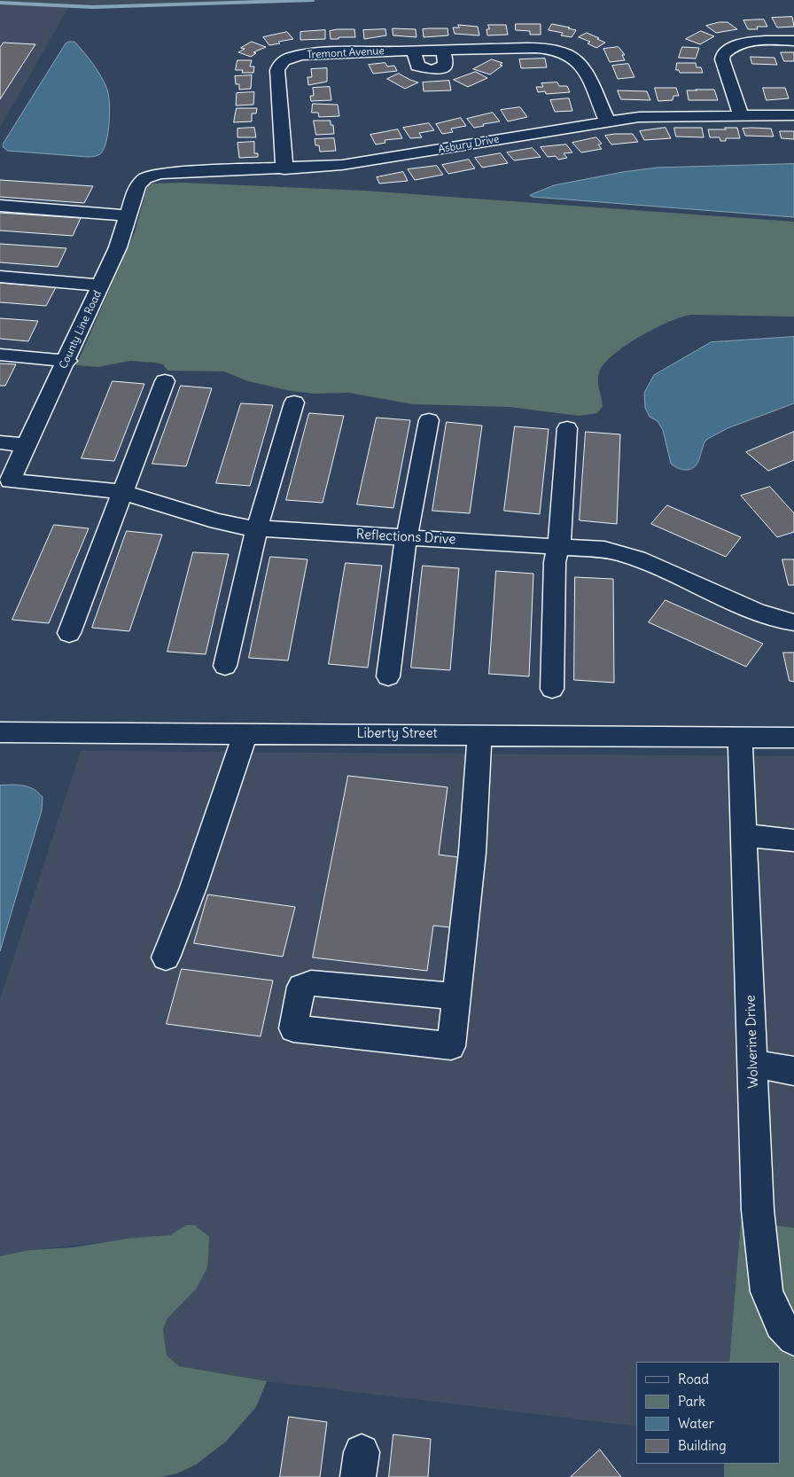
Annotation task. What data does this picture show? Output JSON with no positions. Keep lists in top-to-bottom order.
{
  "streets": {
    "street": [
      "Tremont Avenue",
      "Asbury Drive",
      "County Line Road",
      "Reflections Drive",
      "Liberty Street",
      "Wolverine Drive"
    ]
  },
  "crossings": [
    ["Tremont Avenue", "Asbury Drive"],
    ["Asbury Drive", "County Line Road"],
    ["County Line Road", "Reflections Drive"],
    ["Liberty Street", "Wolverine Drive"]
  ],
  "legend": [
    "Road",
    "Park",
    "Water",
    "Building"
  ]
}
